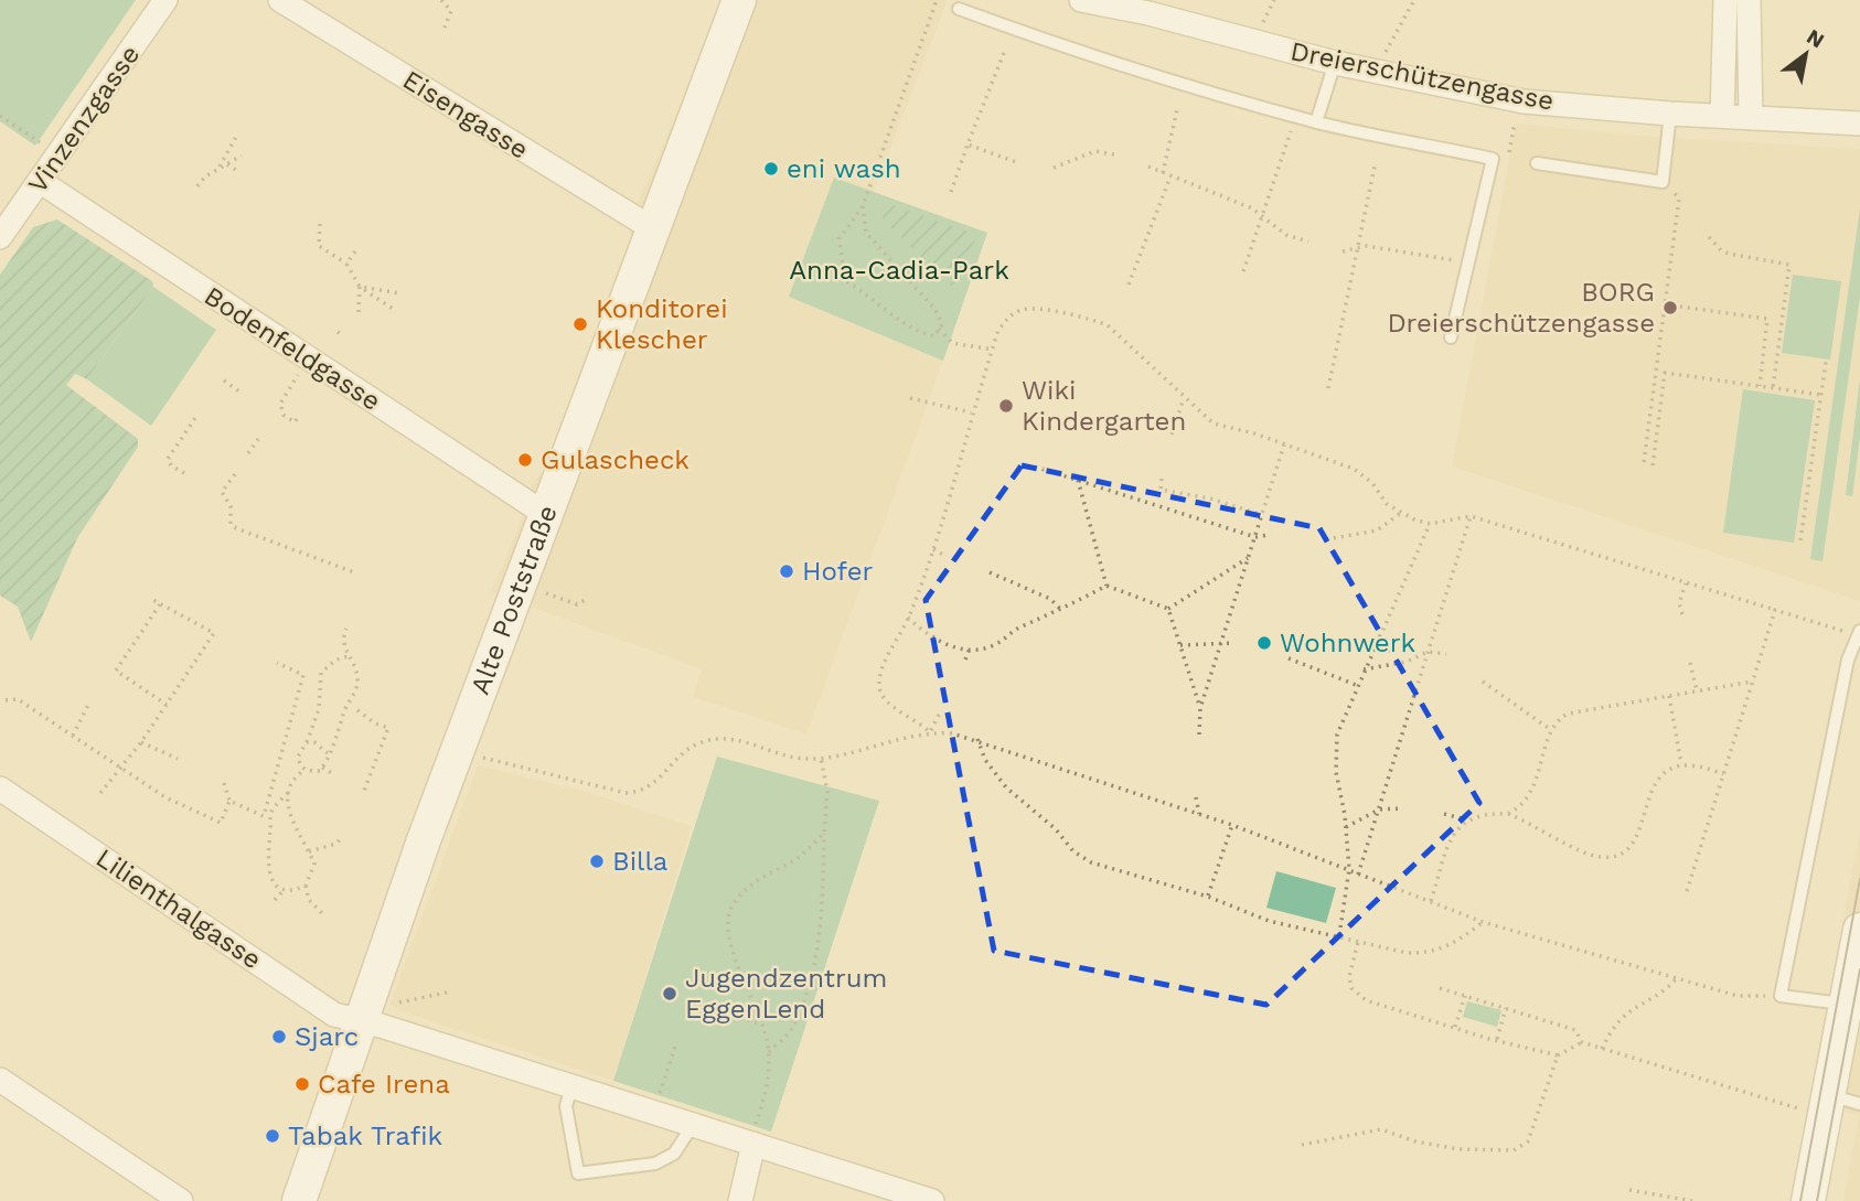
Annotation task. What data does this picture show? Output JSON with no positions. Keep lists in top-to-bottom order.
{
  "streets": {
    "main road": ["Alte Poststraße"],
    "street": [
      "Dreierschützengasse",
      "Eisengasse",
      "Vinzenzgasse",
      "Bodenfeldgasse",
      "Lilienthalgasse"
    ]
  },
  "crossings": [
    ["Eisengasse", "Alte Poststraße"],
    ["Vinzenzgasse", "Bodenfeldgasse"],
    ["Bodenfeldgasse", "Alte Poststraße"],
    ["Alte Poststraße", "Lilienthalgasse"]
  ],
  "parks": ["Anna-Cadia-Park"],
  "places": [
    "eni wash",
    "BORG Dreierschützengasse",
    "Konditorei Klescher",
    "Wiki Kindergarten",
    "Gulascheck",
    "Hofer",
    "Wohnwerk",
    "Billa",
    "Jugendzentrum EggenLend",
    "Sjarc",
    "Cafe Irena",
    "Tabak Trafik"
  ],
  "north": "top right"
}
